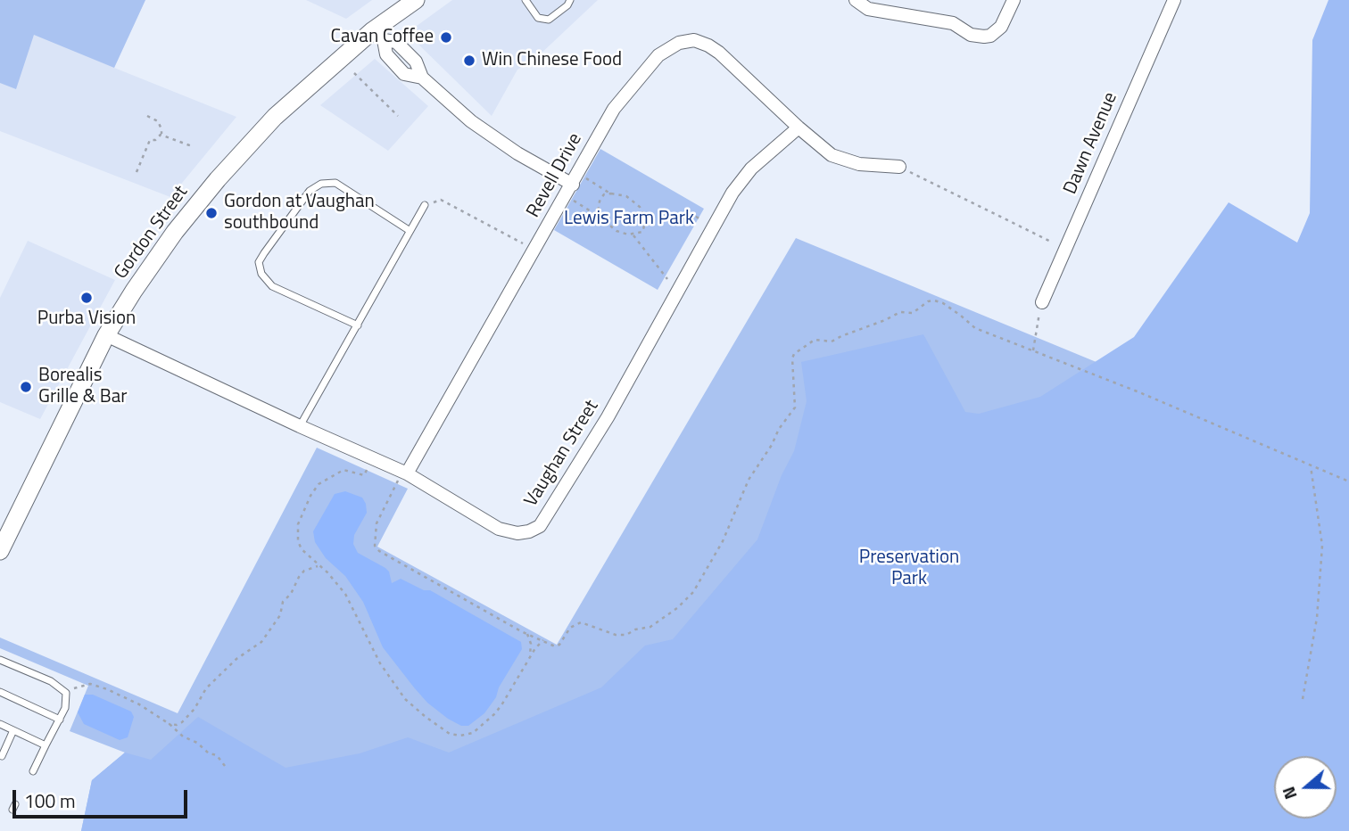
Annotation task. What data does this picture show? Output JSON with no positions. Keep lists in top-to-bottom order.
{
  "streets": {
    "main road": ["Gordon Street"],
    "street": ["Dawn Avenue", "Revell Drive", "Vaughan Street"]
  },
  "crossings": [
    ["Revell Drive", "Vaughan Street"],
    ["Gordon Street", "Vaughan Street"]
  ],
  "parks": ["Lewis Farm Park", "Preservation Park"],
  "places": [
    "Cavan Coffee",
    "Win Chinese Food",
    "Gordon at Vaughan southbound",
    "Purba Vision",
    "Borealis Grille & Bar"
  ],
  "scale_bar": "100 m",
  "north": "left"
}
